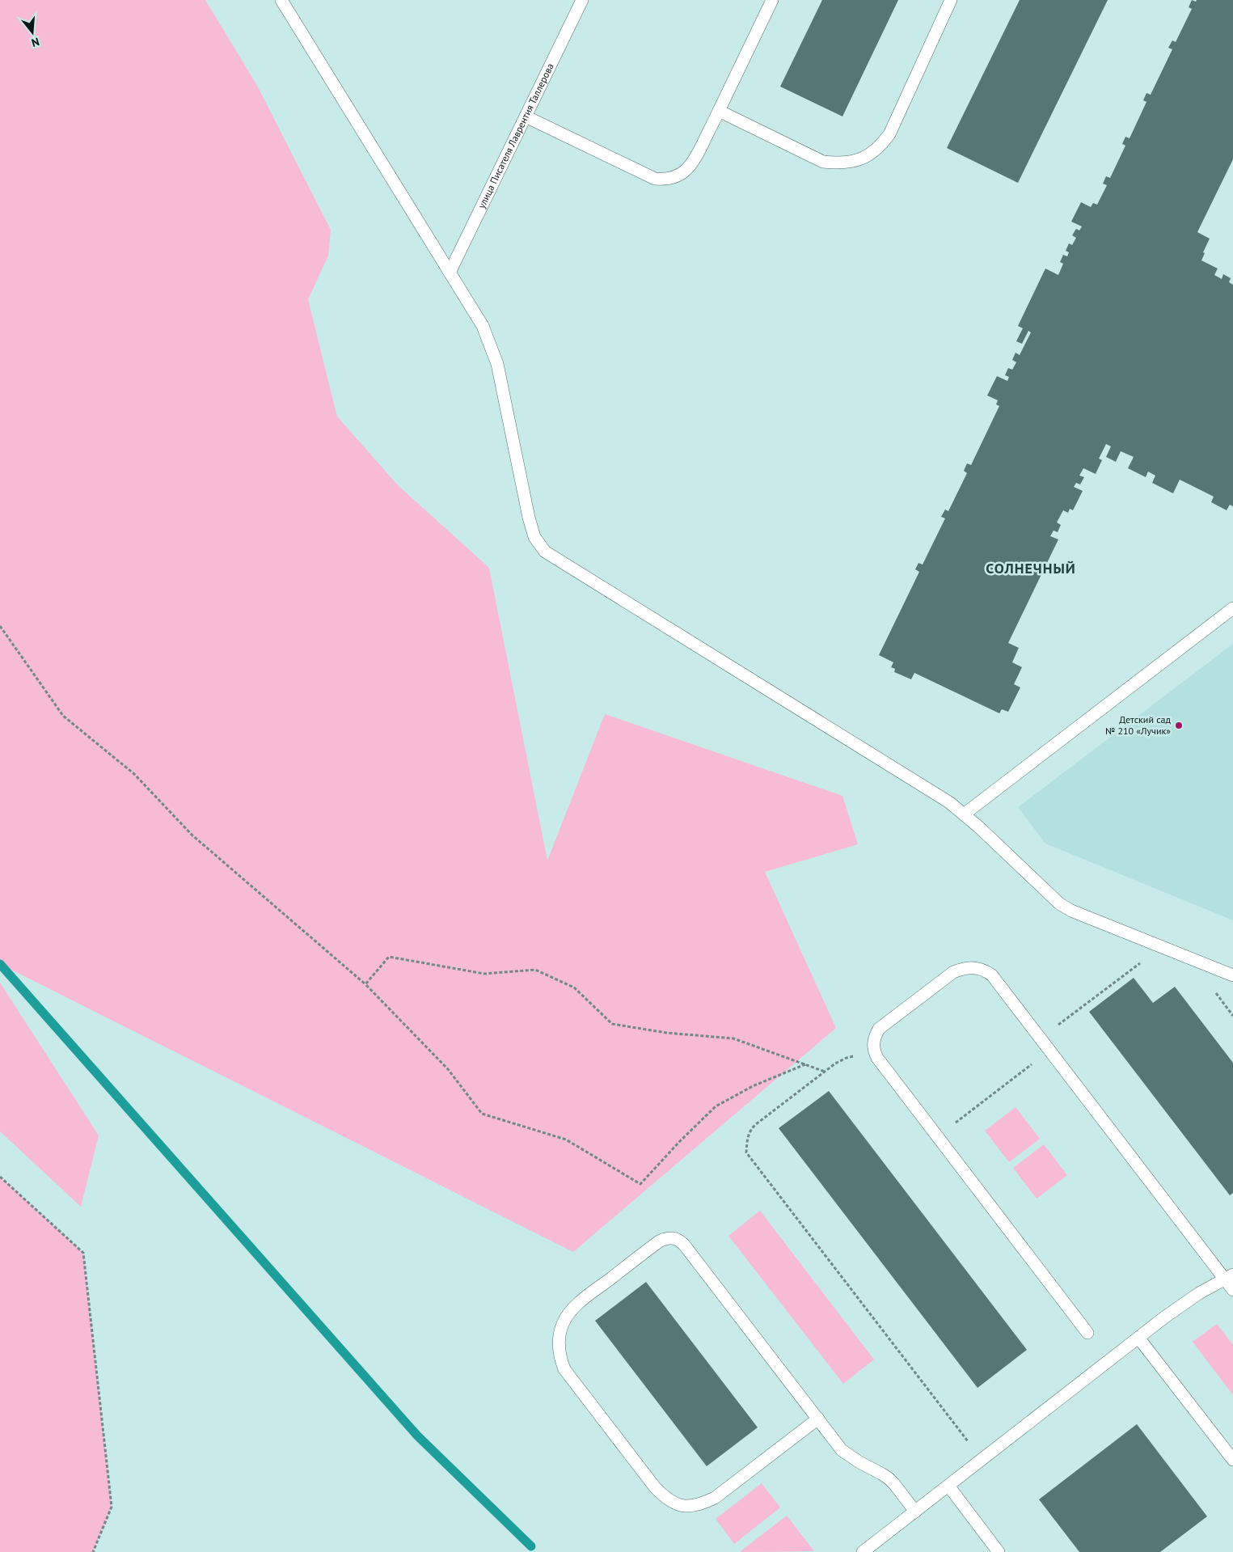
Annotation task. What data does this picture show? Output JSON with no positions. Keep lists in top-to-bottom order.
{
  "streets": {
    "lane": ["улица Писателя Лаврентия Таллерова"]
  },
  "districts": ["СОЛНЕЧНЫЙ"],
  "places": ["Детский сад № 210 «Лучик»"],
  "north": "bottom"
}
